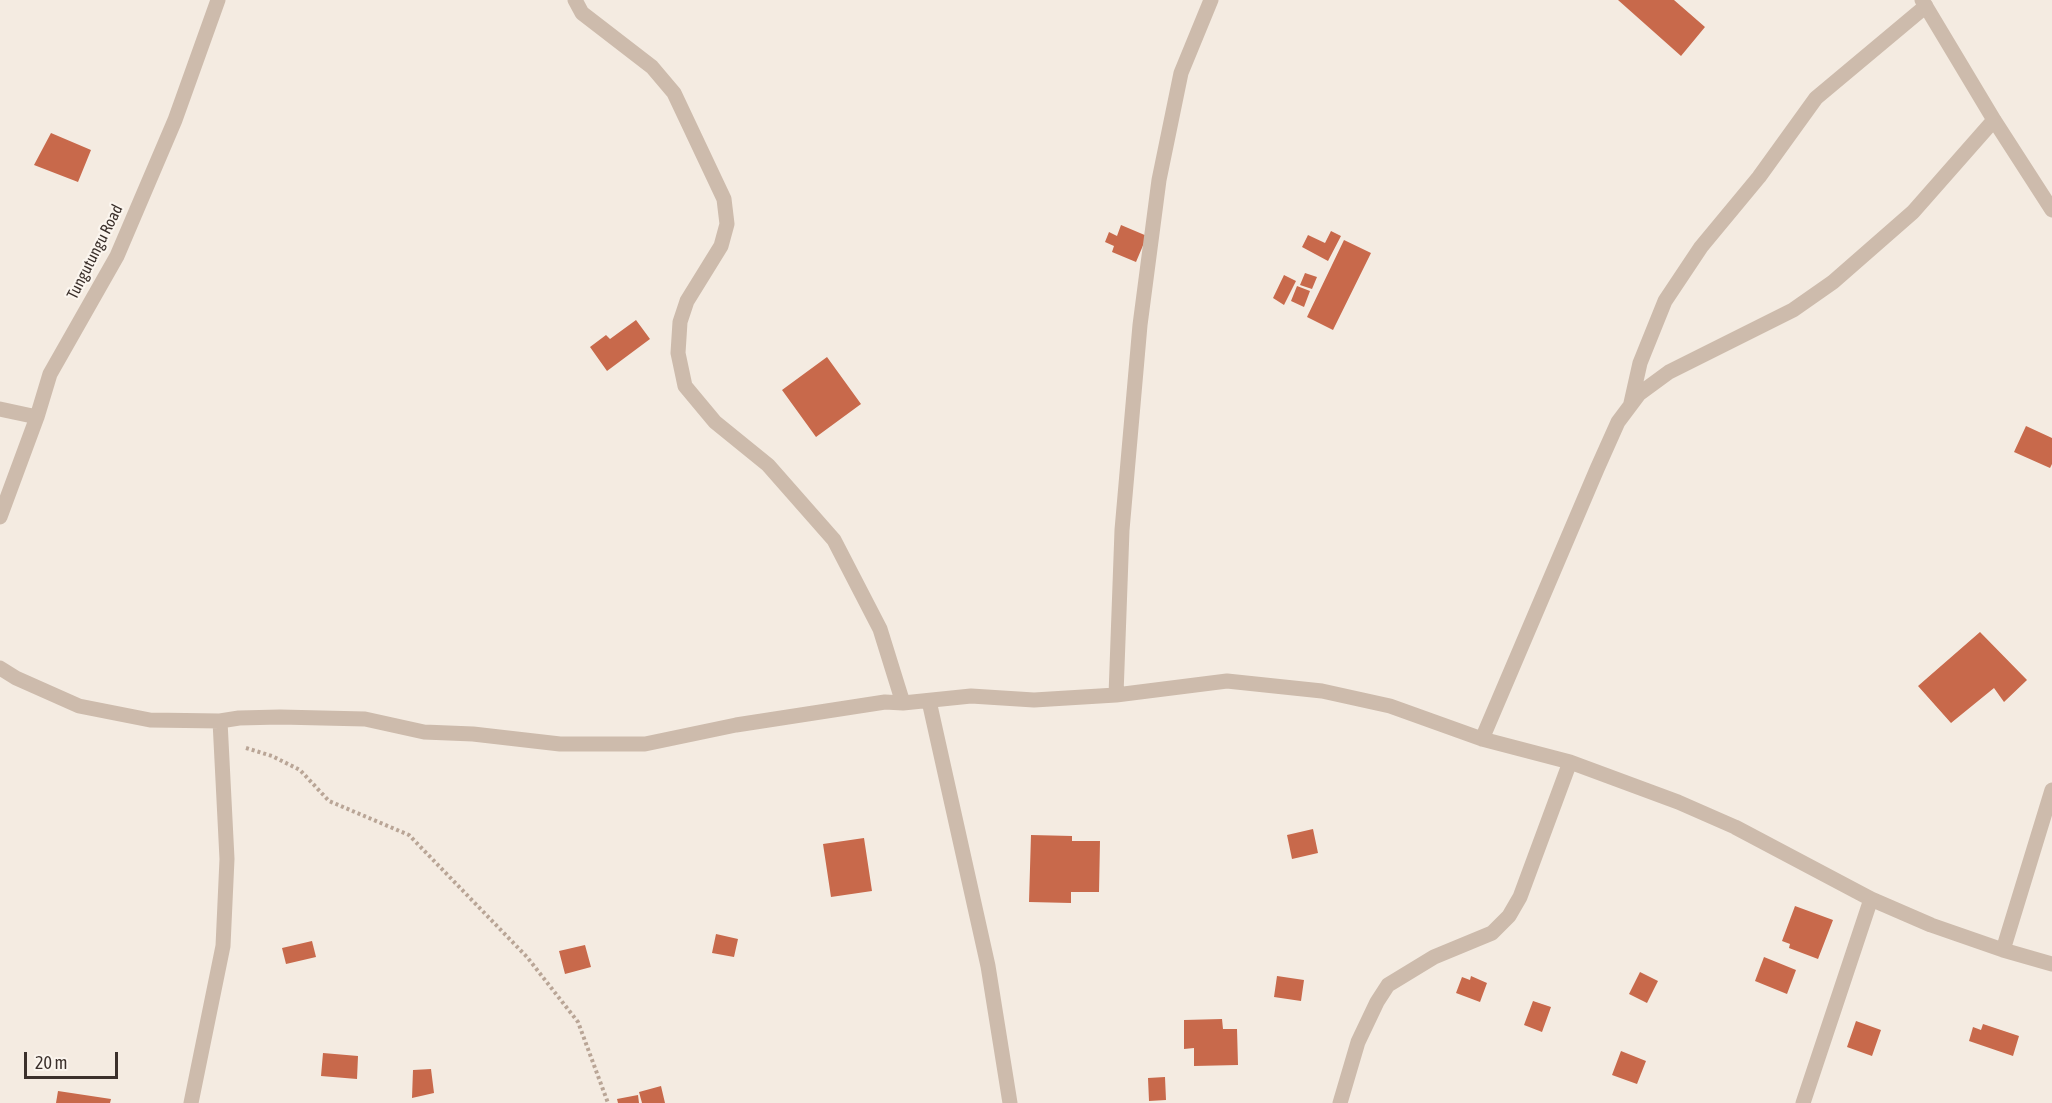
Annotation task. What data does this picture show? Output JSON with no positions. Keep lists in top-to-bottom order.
{
  "streets": {
    "street": ["Tungutungu Road"]
  },
  "scale_bar": "20 m"
}
